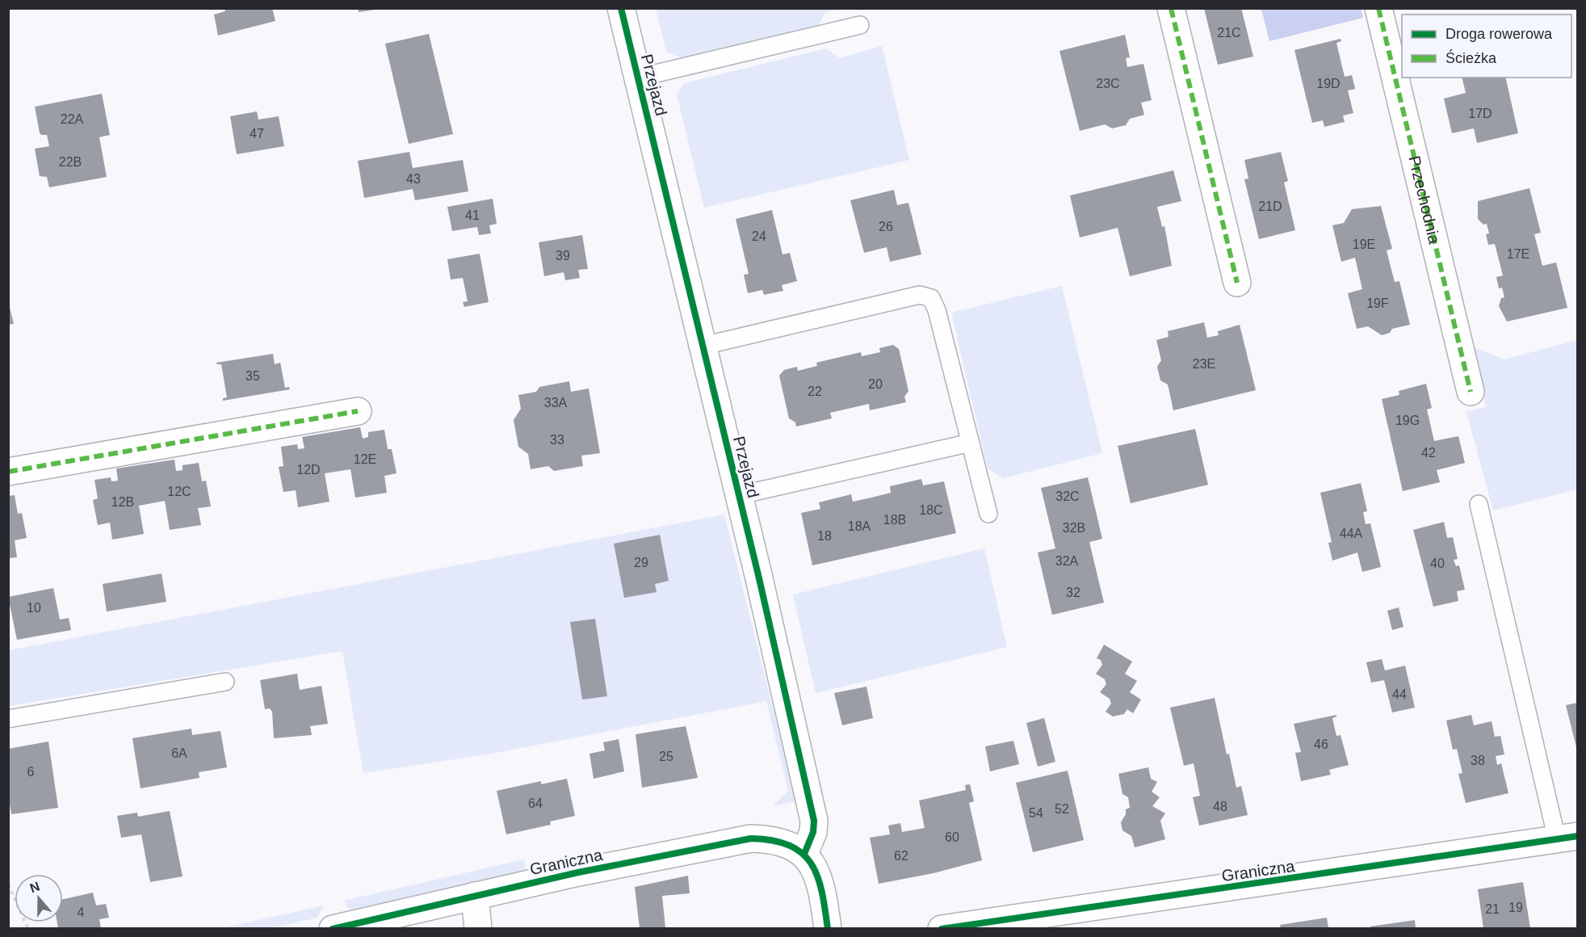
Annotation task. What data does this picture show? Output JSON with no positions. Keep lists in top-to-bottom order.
{
  "streets": {
    "street": ["Przejazd", "Przechodnia", "Graniczna"]
  },
  "crossings": [
    ["Przejazd", "Graniczna"]
  ],
  "house_numbers": [
    "21C",
    "23C",
    "19D",
    "17D",
    "22A",
    "47",
    "22B",
    "43",
    "21D",
    "41",
    "26",
    "24",
    "19E",
    "17E",
    "39",
    "19F",
    "23E",
    "35",
    "20",
    "22",
    "33A",
    "19G",
    "33",
    "42",
    "12E",
    "12D",
    "12C",
    "32C",
    "12B",
    "18C",
    "18B",
    "18A",
    "32B",
    "44A",
    "18",
    "32A",
    "29",
    "40",
    "32",
    "10",
    "44",
    "46",
    "6A",
    "25",
    "38",
    "6",
    "64",
    "48",
    "52",
    "54",
    "60",
    "62",
    "19",
    "21",
    "4"
  ],
  "legend": ["Droga rowerowa", "Ścieżka"],
  "north": "top"
}
